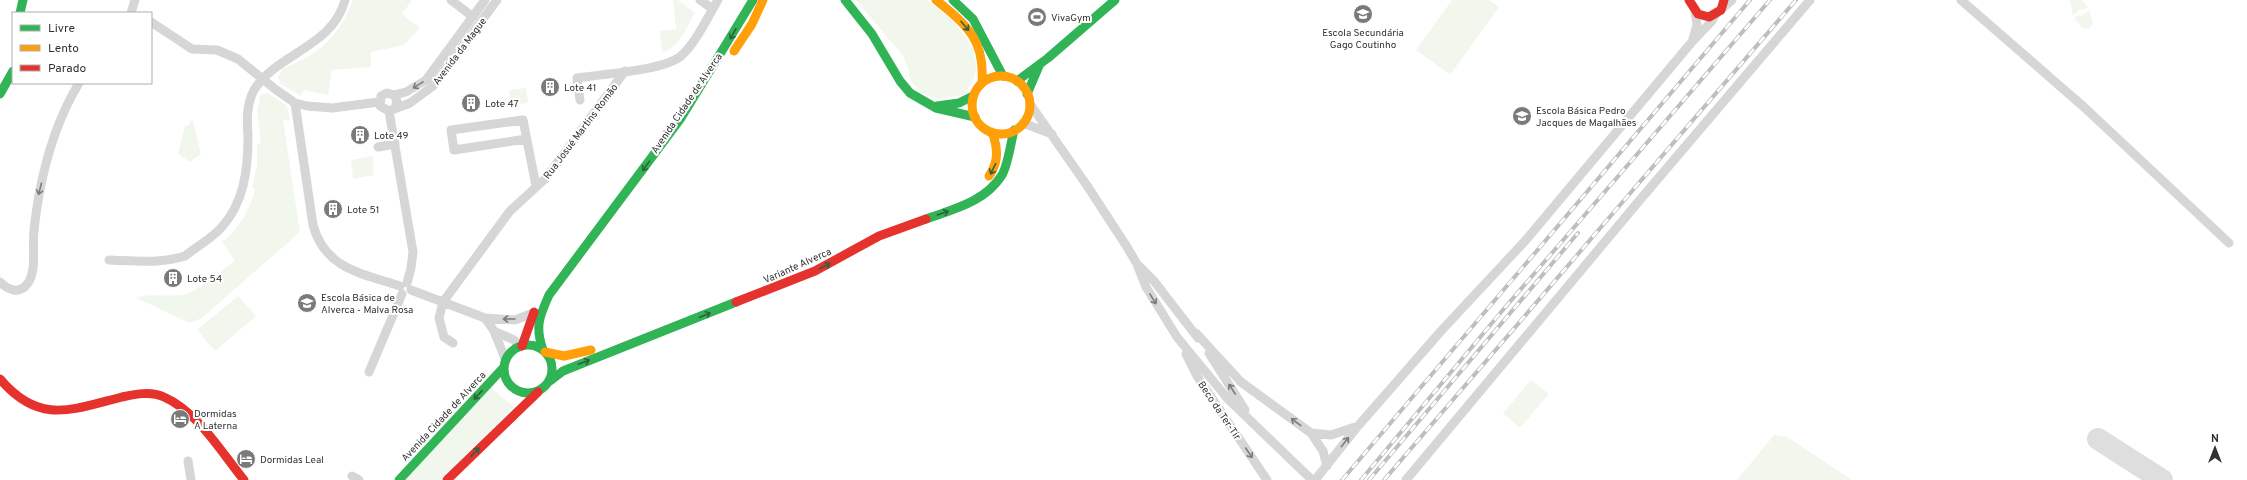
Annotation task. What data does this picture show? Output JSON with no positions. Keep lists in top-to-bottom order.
{
  "streets": {
    "main road": ["Avenida Cidade de Alverca", "Variante Alverca"],
    "street": ["Avenida da Mague", "Rua Josué Martins Romão", "Beco da Ter-Tir"]
  },
  "crossings": [
    ["Avenida Cidade de Alverca", "Variante Alverca"]
  ],
  "places": {
    "school or university": ["Escola Secundária Gago Coutinho", "Escola Básica Pedro Jacques de Magalhães", "Escola Básica de Alverca - Malva Rosa"],
    "sports": ["VivaGym"],
    "building": [
      "Lote 41",
      "Lote 47",
      "Lote 49",
      "Lote 51",
      "Lote 54"
    ],
    "hotel": ["Dormidas A Laterna", "Dormidas Leal"]
  },
  "legend": ["Livre", "Lento", "Parado"],
  "north": "top"
}
